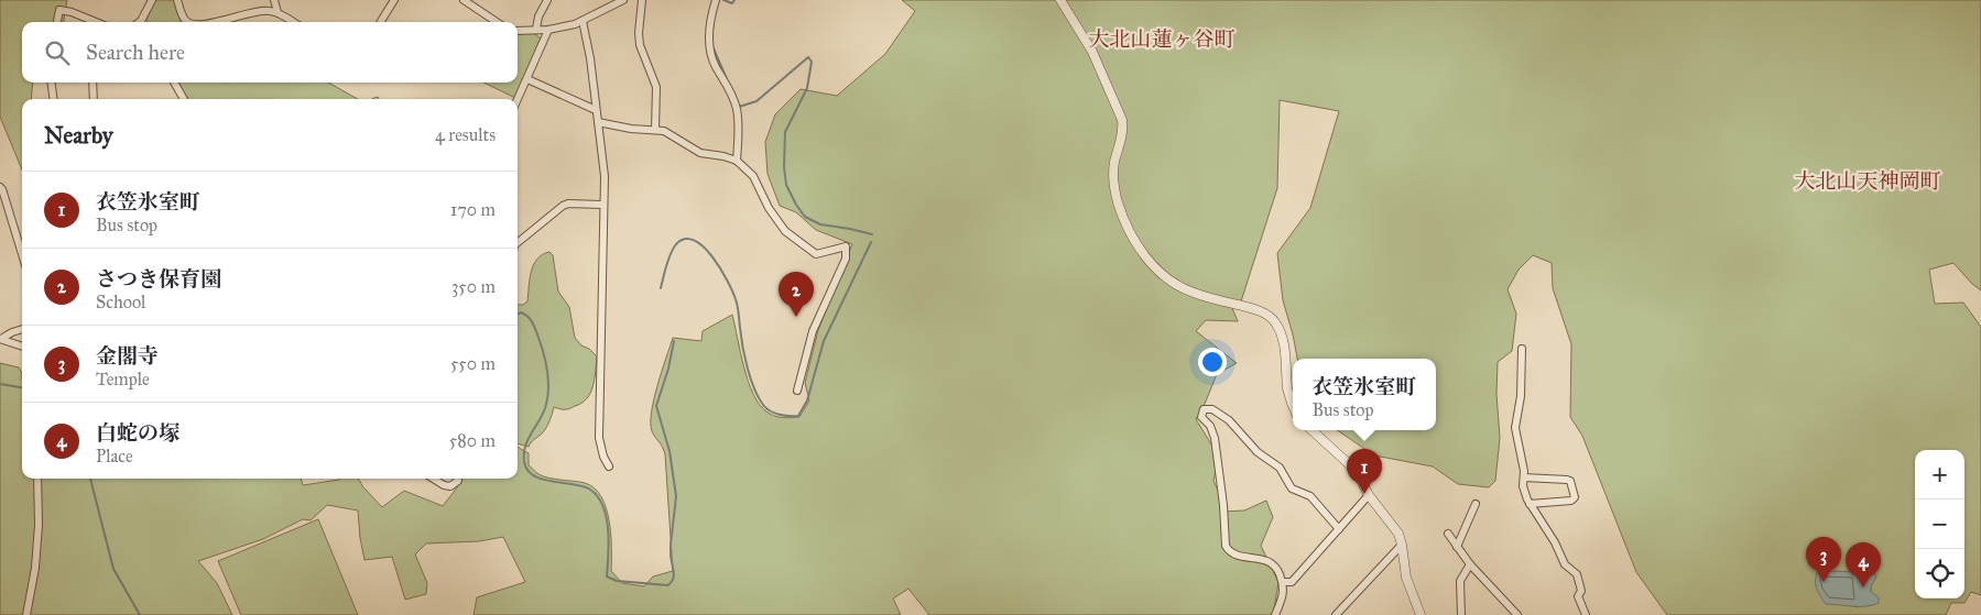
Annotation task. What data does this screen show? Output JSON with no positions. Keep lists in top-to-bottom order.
{
  "districts": ["大北山蓮ヶ谷町", "大北山天神岡町"],
  "page": {
    "search": "Search here",
    "heading": ["Nearby", "4 results"],
    "list": [
      {
        "mark": "1",
        "name": "衣笠氷室町",
        "note": "Bus stop",
        "value": "170 m"
      },
      {
        "mark": "2",
        "name": "さつき保育園",
        "note": "School",
        "value": "350 m"
      },
      {
        "mark": "3",
        "name": "金閣寺",
        "note": "Temple",
        "value": "550 m"
      },
      {
        "mark": "4",
        "name": "白蛇の塚",
        "note": "Place",
        "value": "580 m"
      }
    ],
    "pins": [
      "2",
      "1",
      "3",
      "4"
    ],
    "popup": ["衣笠氷室町", "Bus stop"],
    "map_buttons": ["+", "−"]
  }
}
